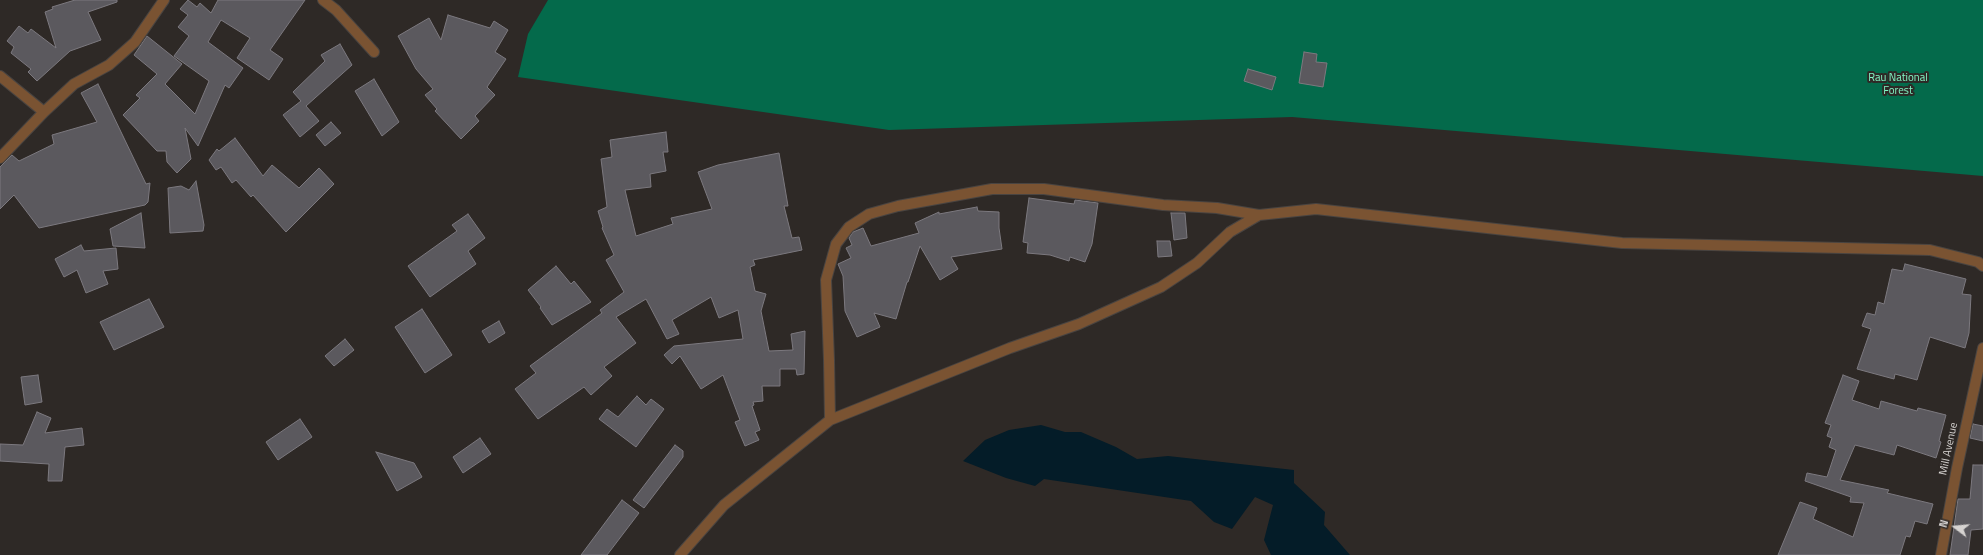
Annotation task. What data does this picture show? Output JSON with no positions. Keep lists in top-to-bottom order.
{
  "streets": {
    "street": ["Mill Avenue"]
  },
  "parks": ["Rau National Forest"],
  "north": "left"
}
